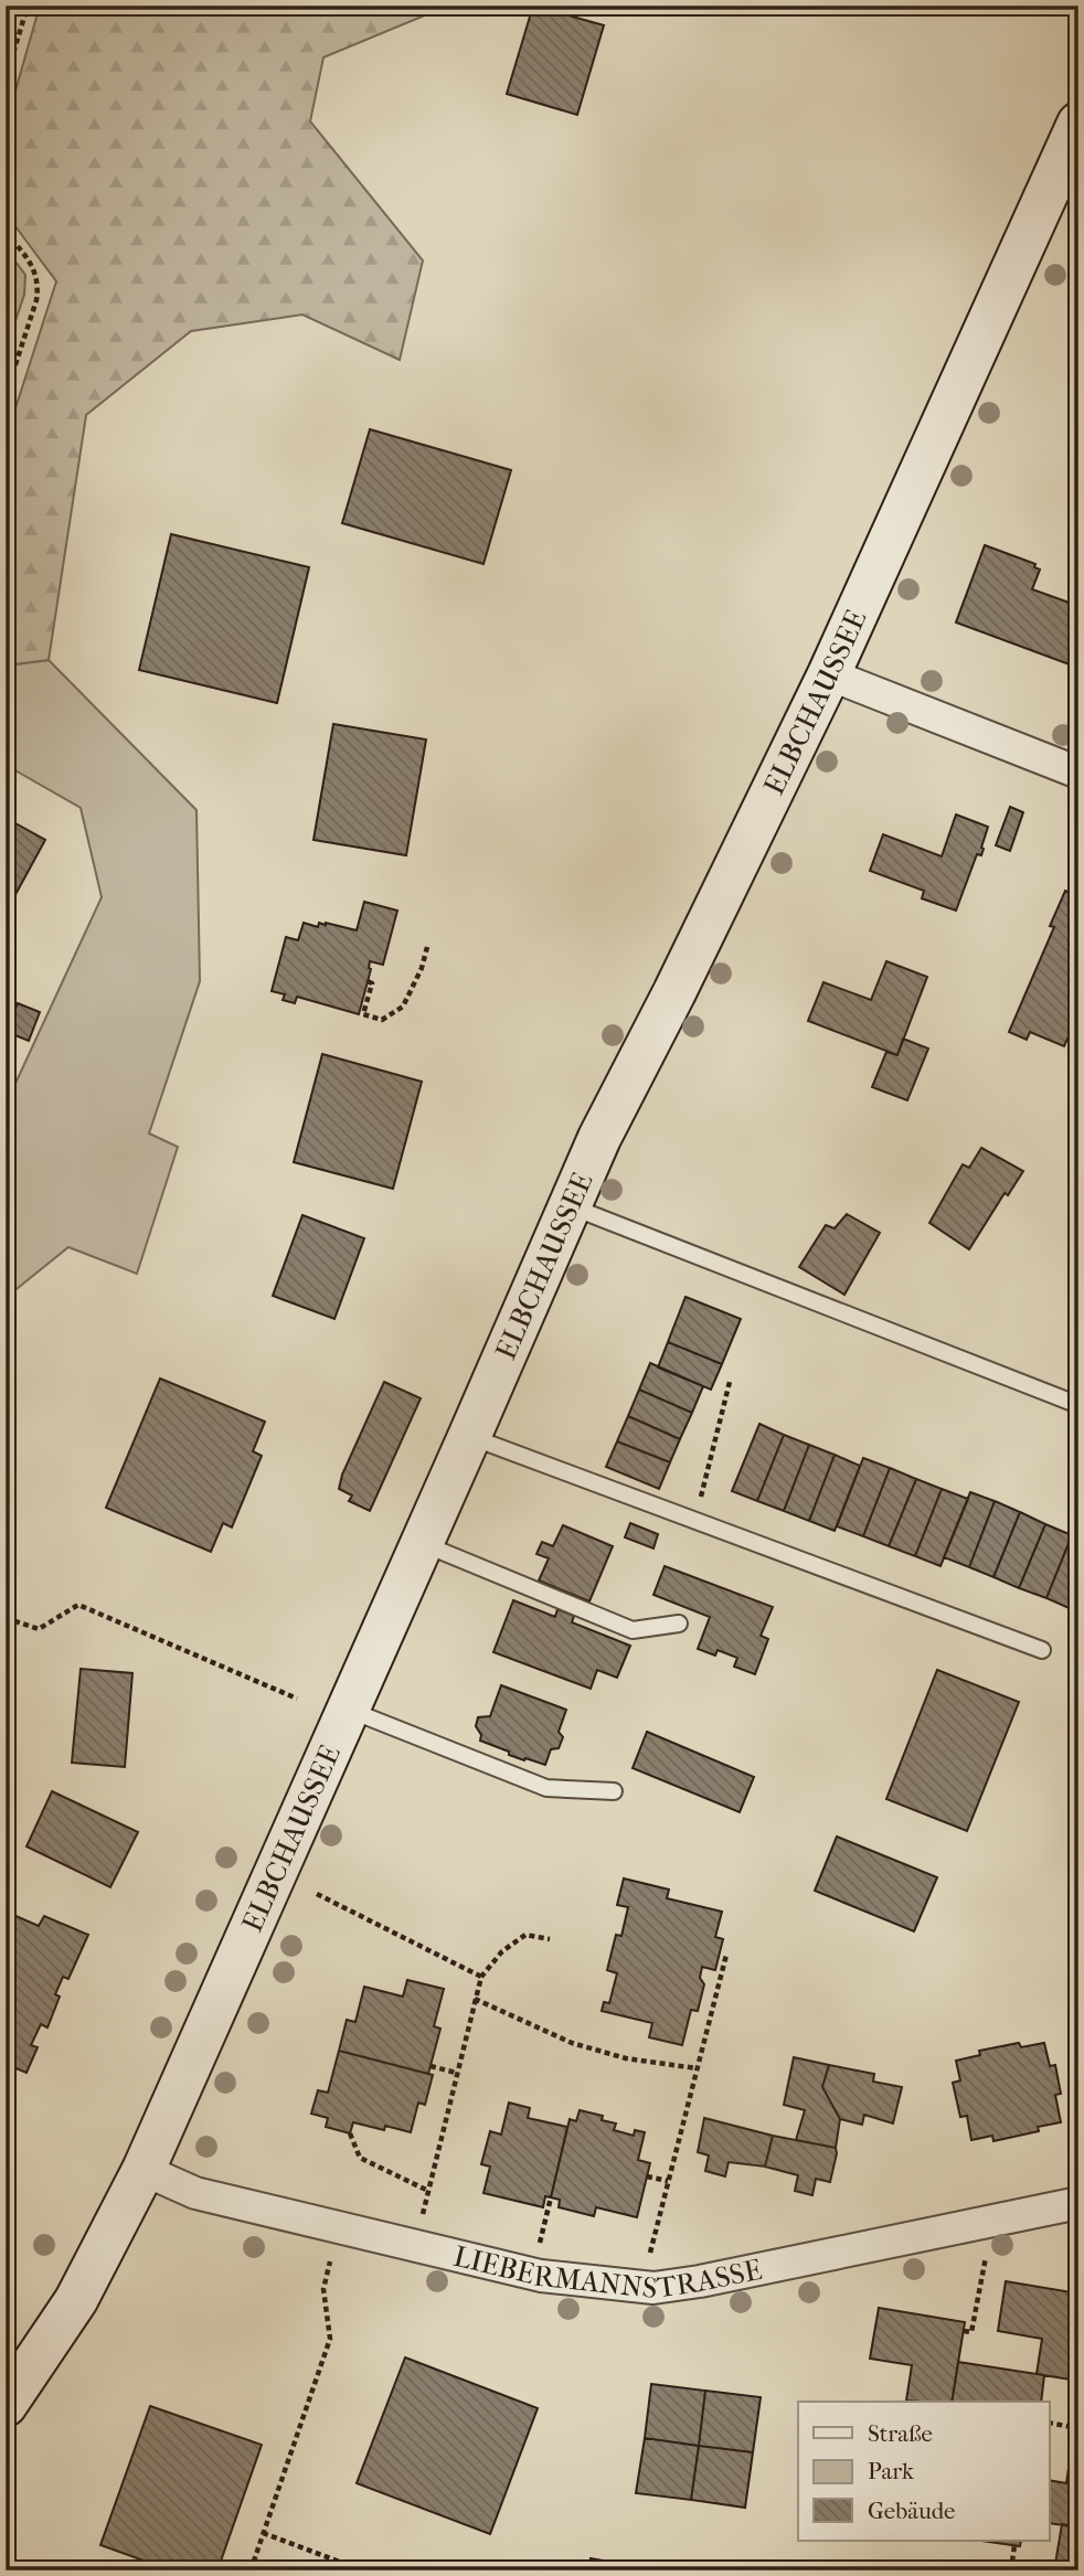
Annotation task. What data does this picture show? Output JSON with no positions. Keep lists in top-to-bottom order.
{
  "streets": {
    "main road": ["ELBCHAUSSEE"],
    "street": ["LIEBERMANNSTRASSE"]
  },
  "crossings": [
    ["ELBCHAUSSEE", "LIEBERMANNSTRASSE"]
  ],
  "legend": ["Straße", "Park", "Gebäude"]
}
